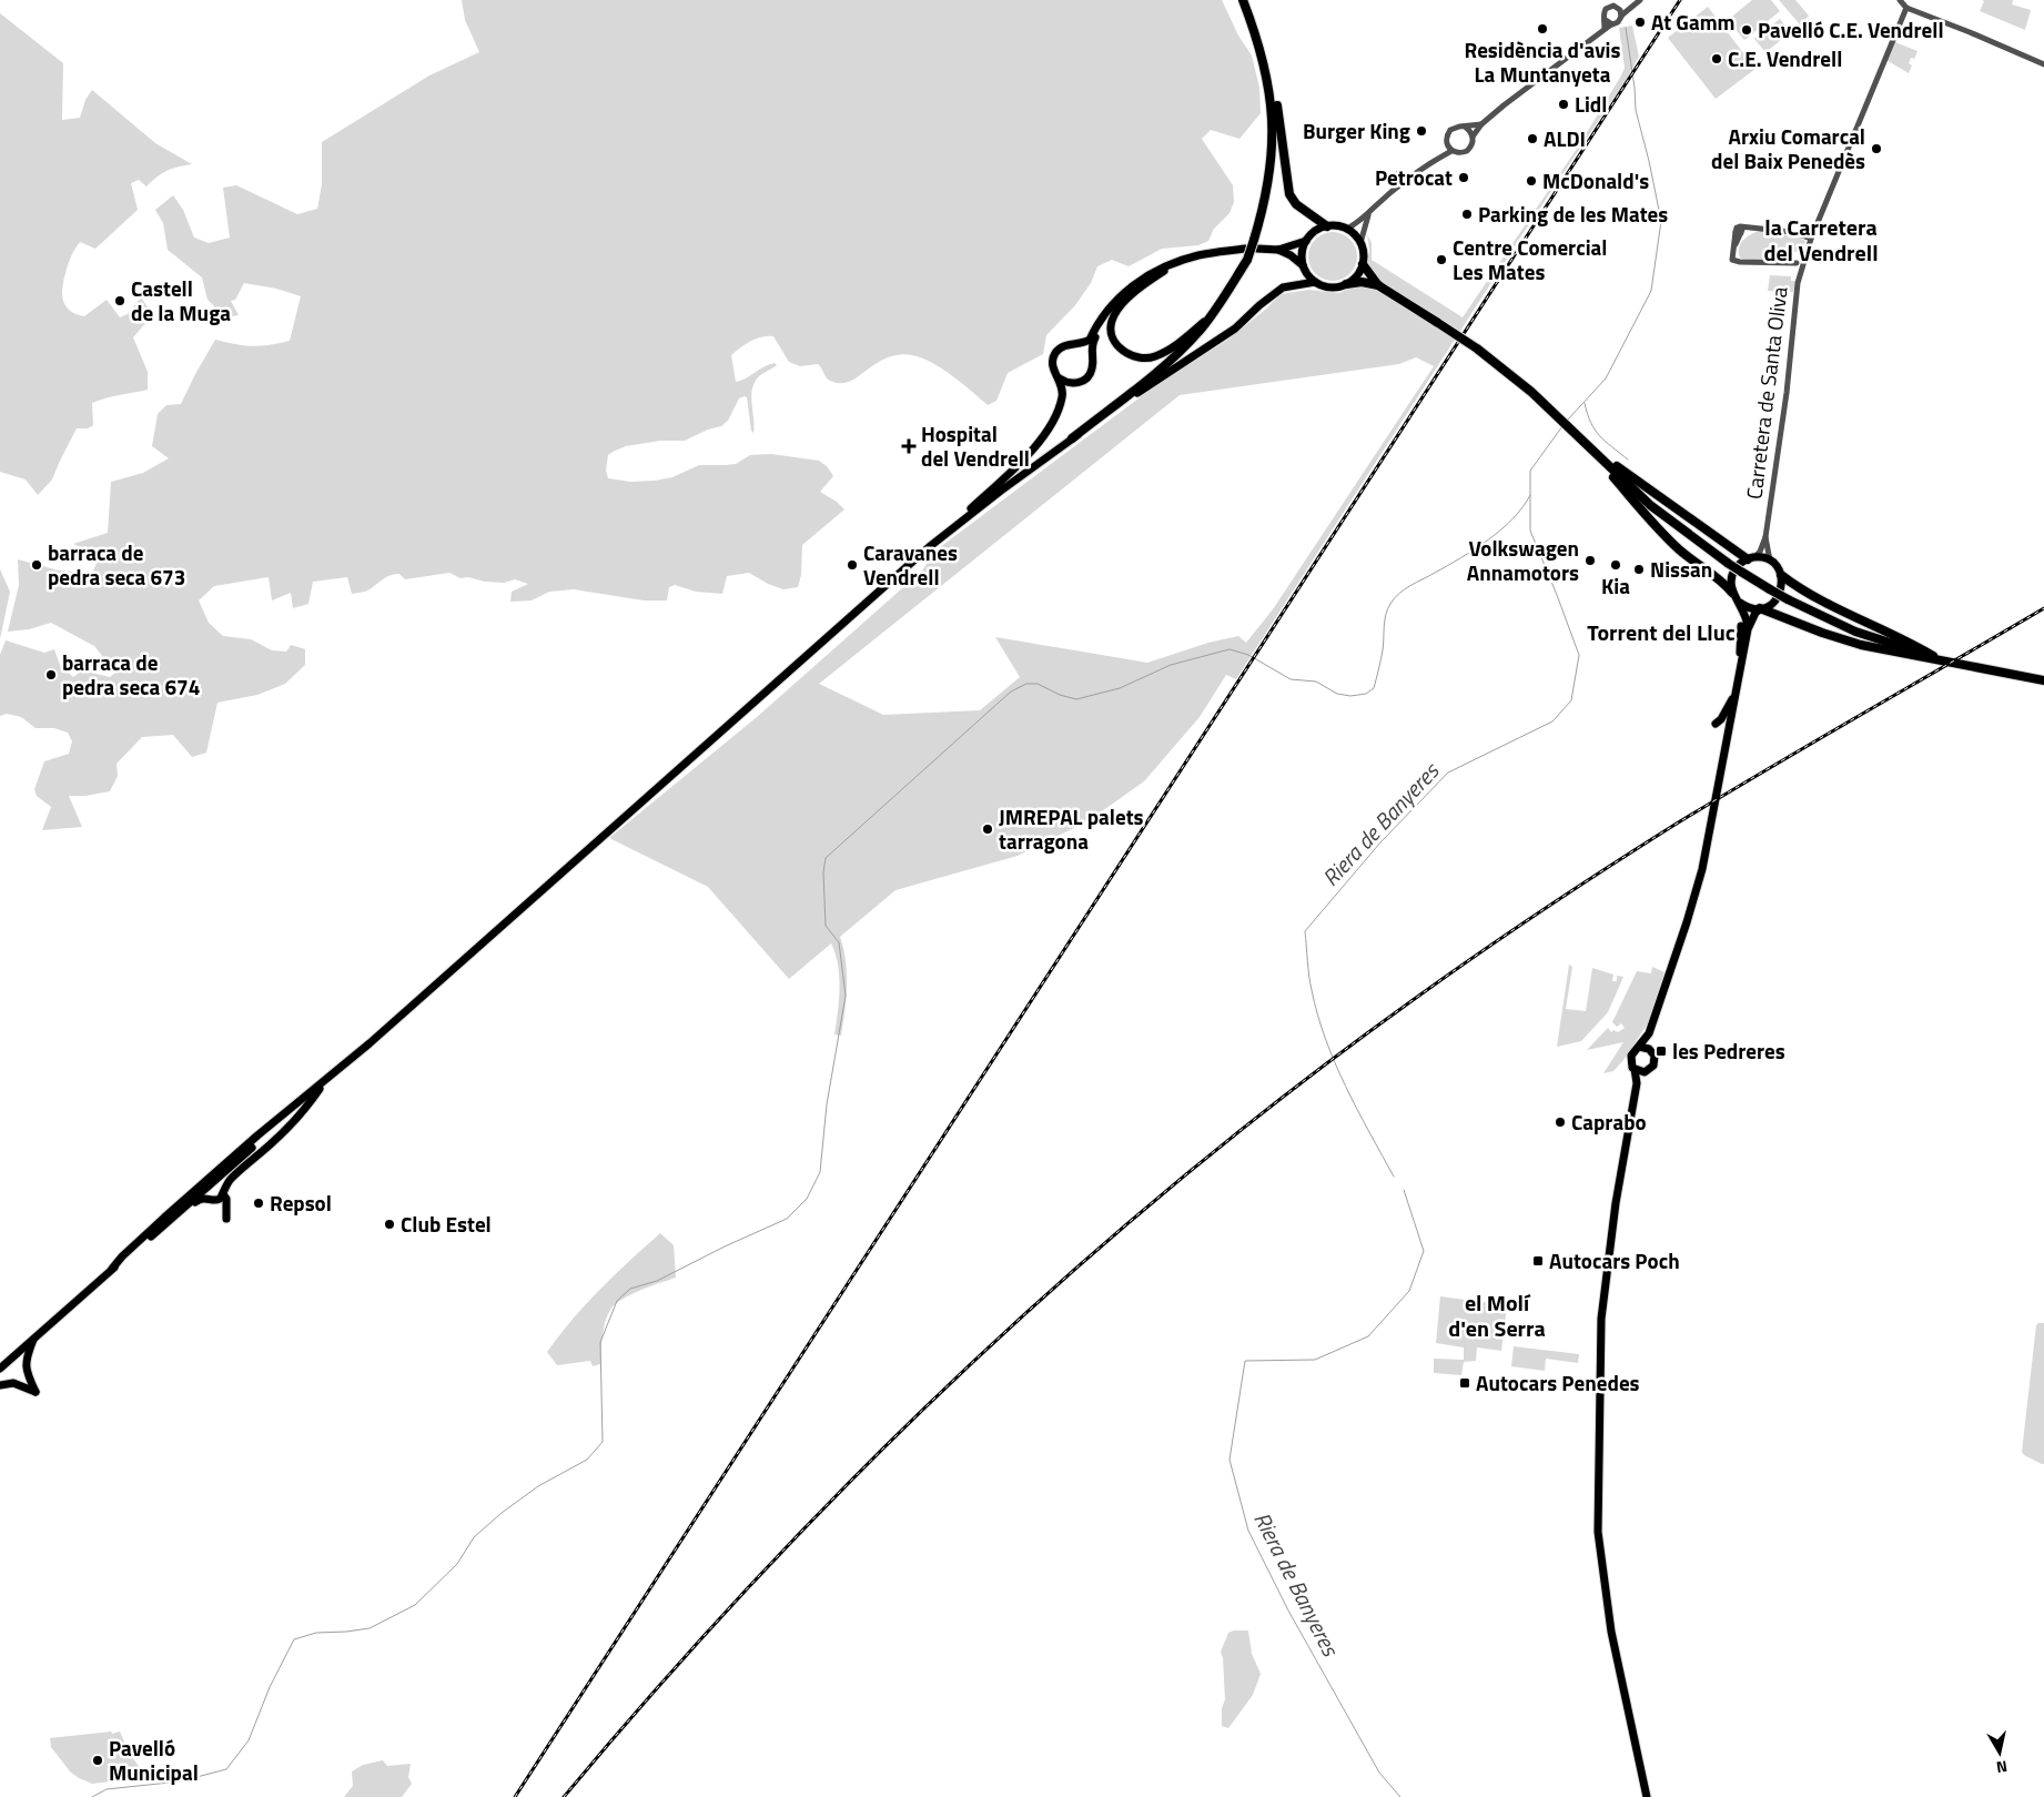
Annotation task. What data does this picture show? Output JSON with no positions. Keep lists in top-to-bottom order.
{
  "streets": {
    "street": ["Carretera de Santa Oliva"]
  },
  "districts": ["la Carretera del Vendrell", "Torrent del Lluc", "el Molí d'en Serra"],
  "water": ["Riera de Banyeres"],
  "places": {
    "other": [
      "At Gamm",
      "Residència d'avis La Muntanyeta",
      "Pavelló C.E. Vendrell",
      "C.E. Vendrell",
      "Lidl",
      "Burger King",
      "ALDI",
      "Arxiu Comarcal del Baix Penedès",
      "Petrocat",
      "McDonald's",
      "Parking de les Mates",
      "Centre Comercial Les Mates",
      "Castell de la Muga",
      "Volkswagen Annamotors",
      "barraca de pedra seca 673",
      "Caravanes Vendrell",
      "Kia",
      "Nissan",
      "barraca de pedra seca 674",
      "JMREPAL palets tarragona",
      "Caprabo",
      "Repsol",
      "Club Estel",
      "Pavelló Municipal"
    ],
    "health": ["Hospital del Vendrell"],
    "transit": ["les Pedreres", "Autocars Poch", "Autocars Penedes"]
  },
  "north": "bottom"
}
